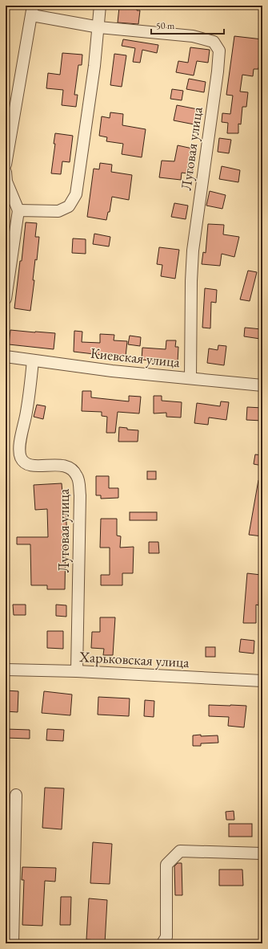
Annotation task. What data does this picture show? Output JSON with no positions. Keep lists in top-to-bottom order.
{
  "streets": {
    "street": ["Луговая улица", "Киевская улица", "Харьковская улица"]
  },
  "crossings": [
    ["Луговая улица", "Киевская улица"],
    ["Луговая улица", "Харьковская улица"]
  ],
  "scale_bar": "50 m"
}
